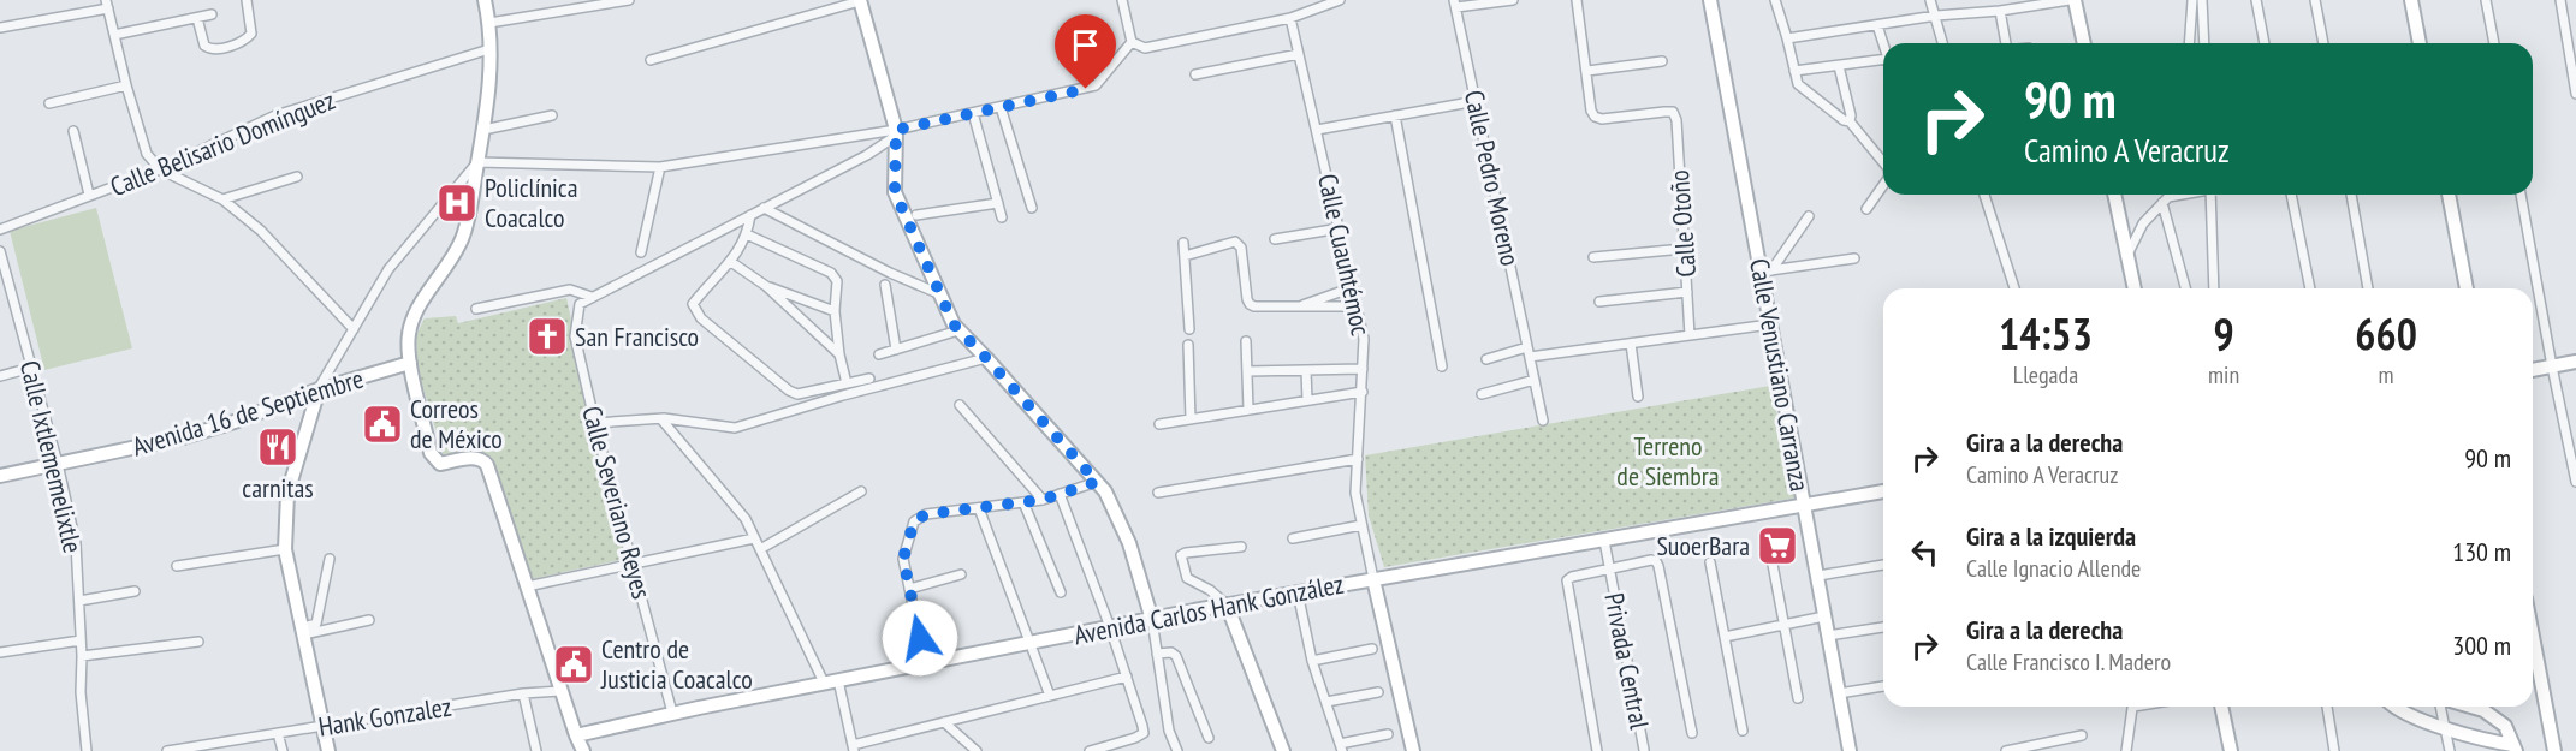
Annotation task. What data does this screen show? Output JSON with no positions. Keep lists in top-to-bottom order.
{
  "streets": {
    "main road": ["Calle Venustiano Carranza", "Avenida 16 de Septiembre", "Avenida Carlos Hank González"],
    "street": [
      "Calle Belisario Domínguez",
      "Calle Pedro Moreno",
      "Calle Otoño",
      "Calle Cuauhtémoc",
      "Calle Ixtlememelixtle",
      "Calle Severiano Reyes",
      "Privada Central",
      "Hank Gonzalez"
    ]
  },
  "crossings": [
    ["Calle Cuauhtémoc", "Avenida Carlos Hank González"],
    ["Calle Venustiano Carranza", "Avenida Carlos Hank González"],
    ["Avenida 16 de Septiembre", "Calle Ixtlememelixtle"],
    ["Calle Severiano Reyes", "Avenida Carlos Hank González"],
    ["Avenida Carlos Hank González", "Privada Central"]
  ],
  "parks": ["Terreno de Siembra"],
  "places": {
    "hospital": ["Policlínica Coacalco"],
    "church": ["San Francisco"],
    "public building": ["Correos de México", "Centro de Justicia Coacalco"],
    "restaurant": ["carnitas"],
    "supermarket": ["SuoerBara"]
  },
  "page": {
    "turn": ["90 m", "Camino A Veracruz"],
    "eta": [
      "14:53",
      "Llegada",
      "9",
      "min",
      "660",
      "m"
    ],
    "list": [
      {
        "name": "Gira a la derecha",
        "note": "Camino A Veracruz",
        "value": "90 m"
      },
      {
        "name": "Gira a la izquierda",
        "note": "Calle Ignacio Allende",
        "value": "130 m"
      },
      {
        "name": "Gira a la derecha",
        "note": "Calle Francisco I. Madero",
        "value": "300 m"
      }
    ]
  }
}
